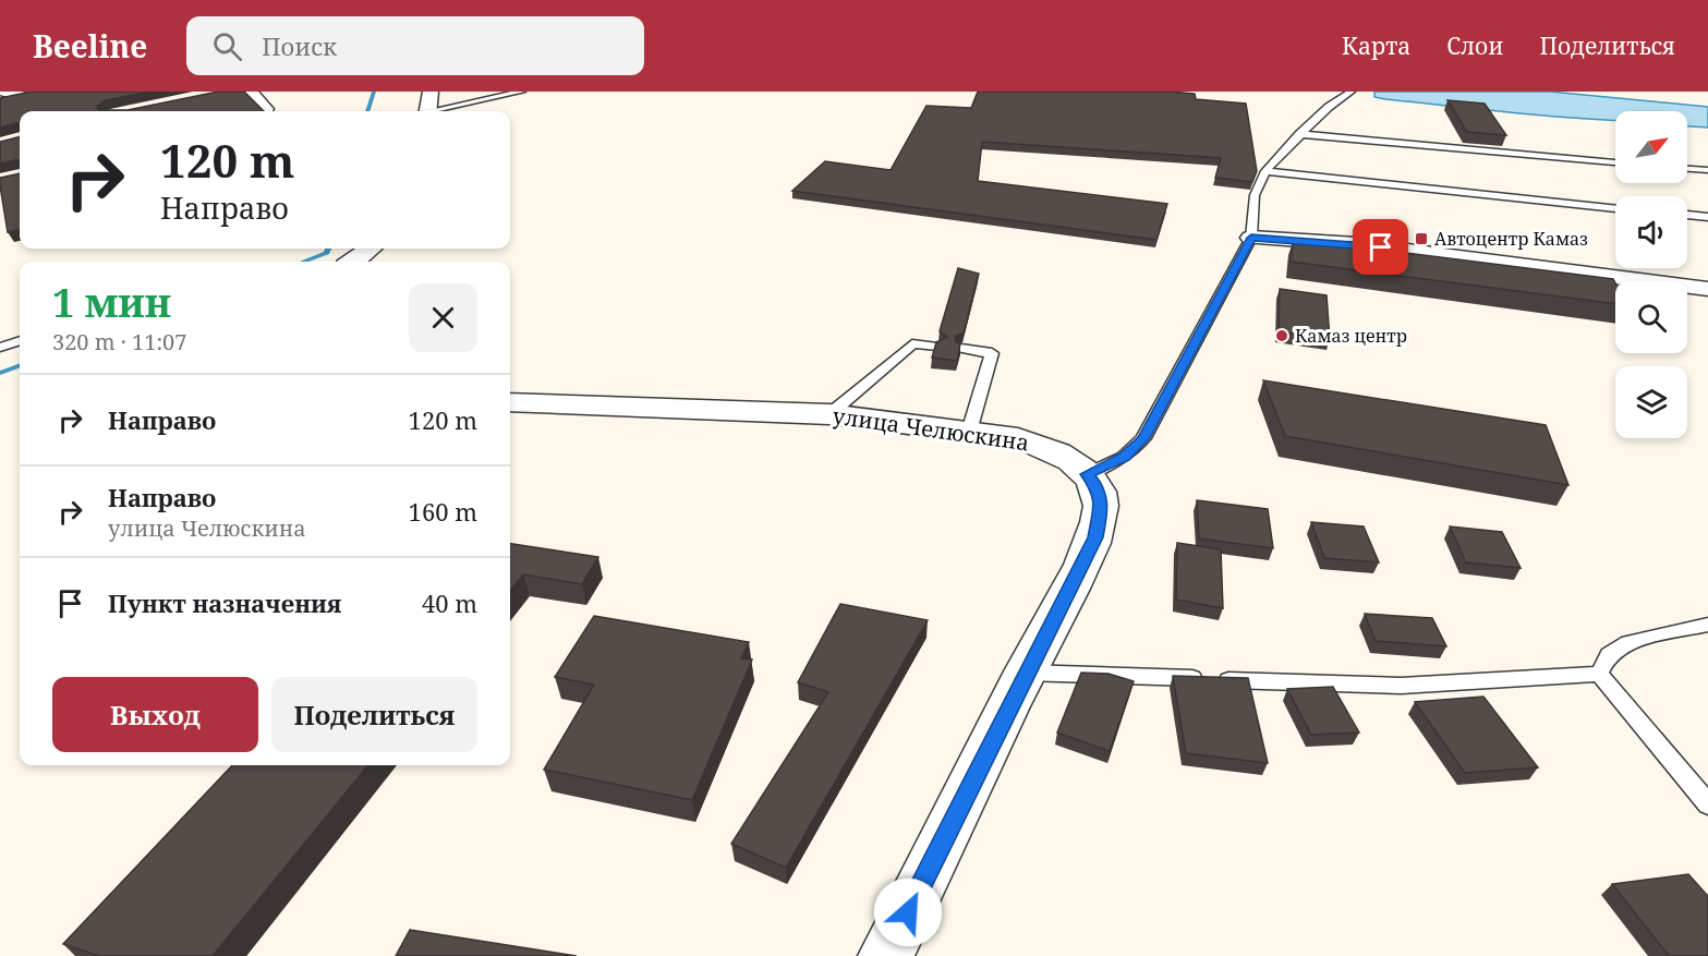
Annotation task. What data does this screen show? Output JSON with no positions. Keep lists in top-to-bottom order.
{
  "streets": {
    "street": ["улица Челюскина"]
  },
  "places": {
    "transit": ["Автоцентр Камаз"],
    "other": ["Камаз центр"]
  },
  "north": "top right",
  "page": {
    "header": "Beeline",
    "search": "Поиск",
    "nav": ["Карта", "Слои", "Поделиться"],
    "turn": ["120 m", "Направо"],
    "heading": ["1 мин", "320 m · 11:07"],
    "list": [
      {
        "name": "Направо",
        "value": "120 m"
      },
      {
        "name": "Направо",
        "note": "улица Челюскина",
        "value": "160 m"
      },
      {
        "name": "Пункт назначения",
        "value": "40 m"
      }
    ],
    "buttons": ["Выход", "Поделиться"]
  }
}
